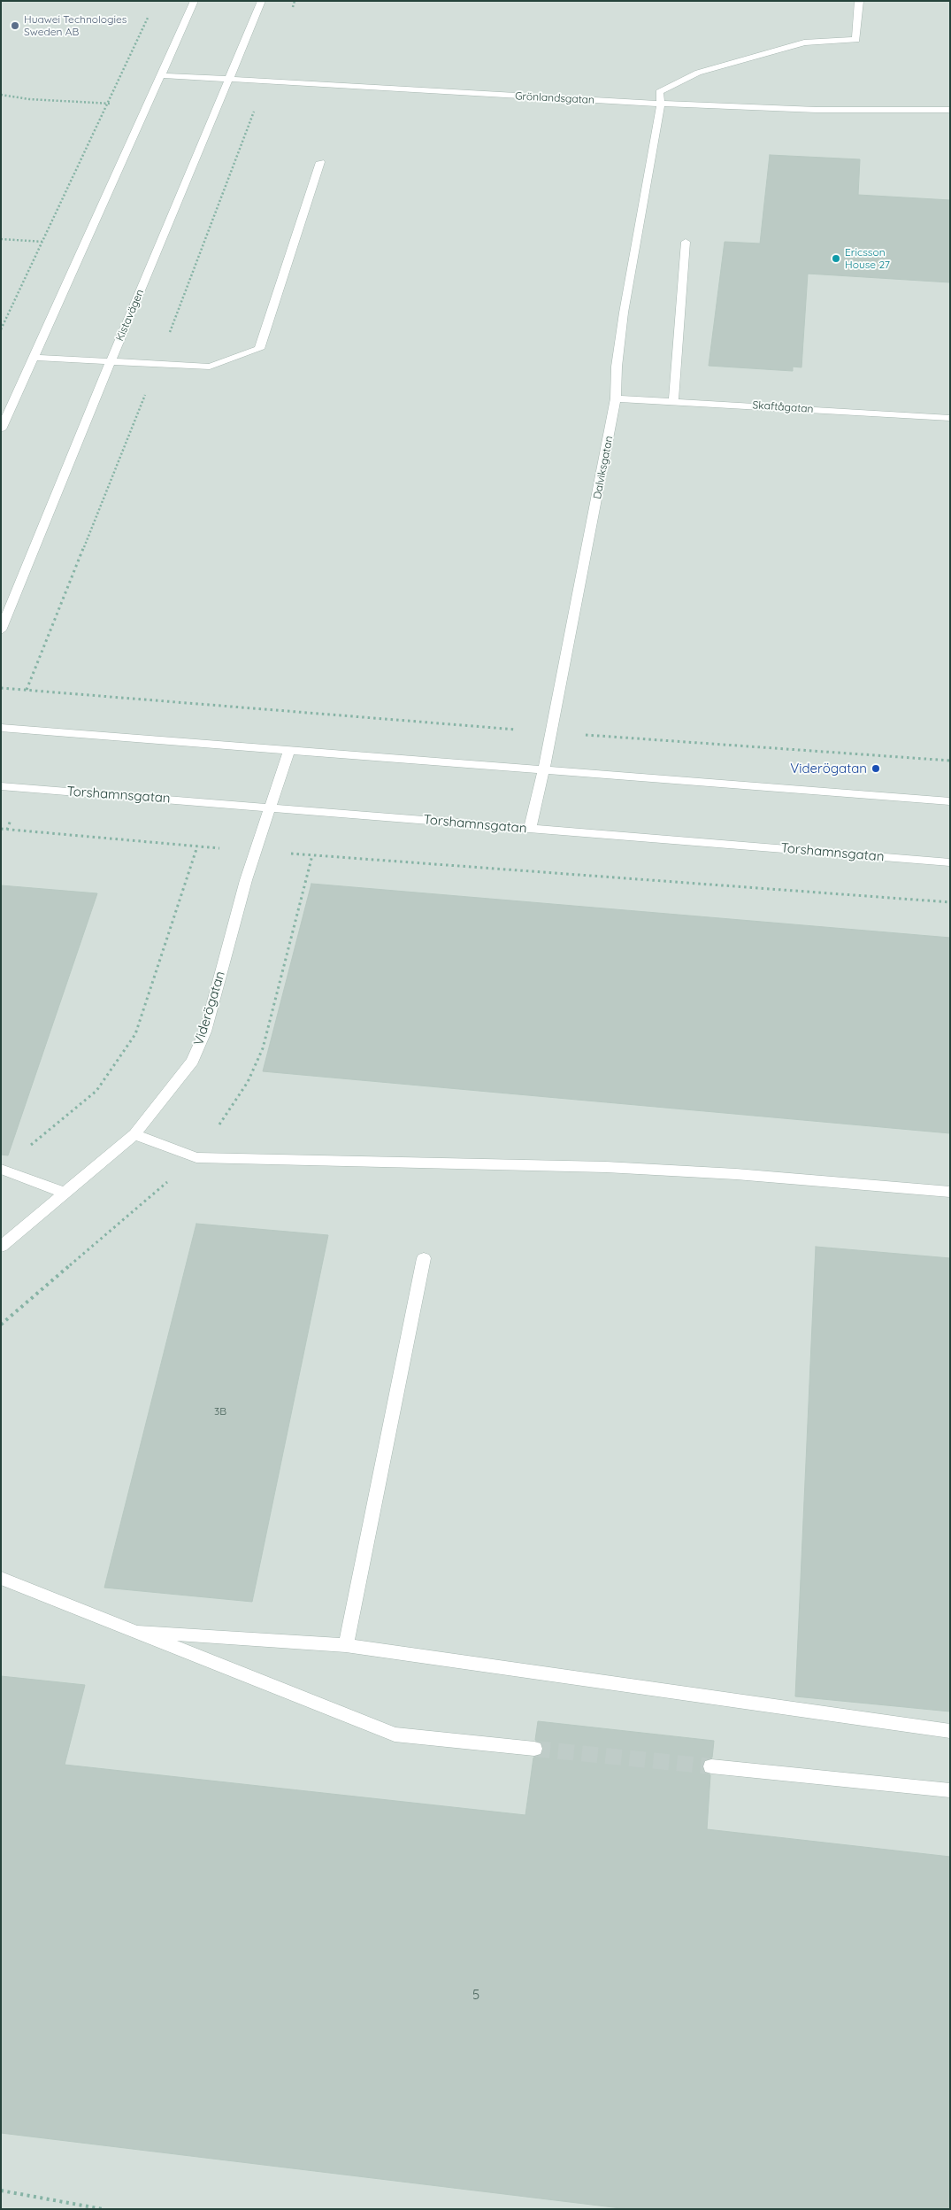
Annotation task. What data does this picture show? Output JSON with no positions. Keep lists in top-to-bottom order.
{
  "streets": {
    "street": [
      "Grönlandsgatan",
      "Kistavägen",
      "Skaftågatan",
      "Dalviksgatan",
      "Torshamnsgatan",
      "Viderögatan"
    ]
  },
  "crossings": [
    ["Grönlandsgatan", "Kistavägen"],
    ["Grönlandsgatan", "Dalviksgatan"],
    ["Skaftågatan", "Dalviksgatan"],
    ["Dalviksgatan", "Torshamnsgatan"],
    ["Torshamnsgatan", "Viderögatan"]
  ],
  "places": ["Huawei Technologies Sweden AB", "Ericsson House 27", "Viderögatan"],
  "house_numbers": ["3B", "5"]
}
